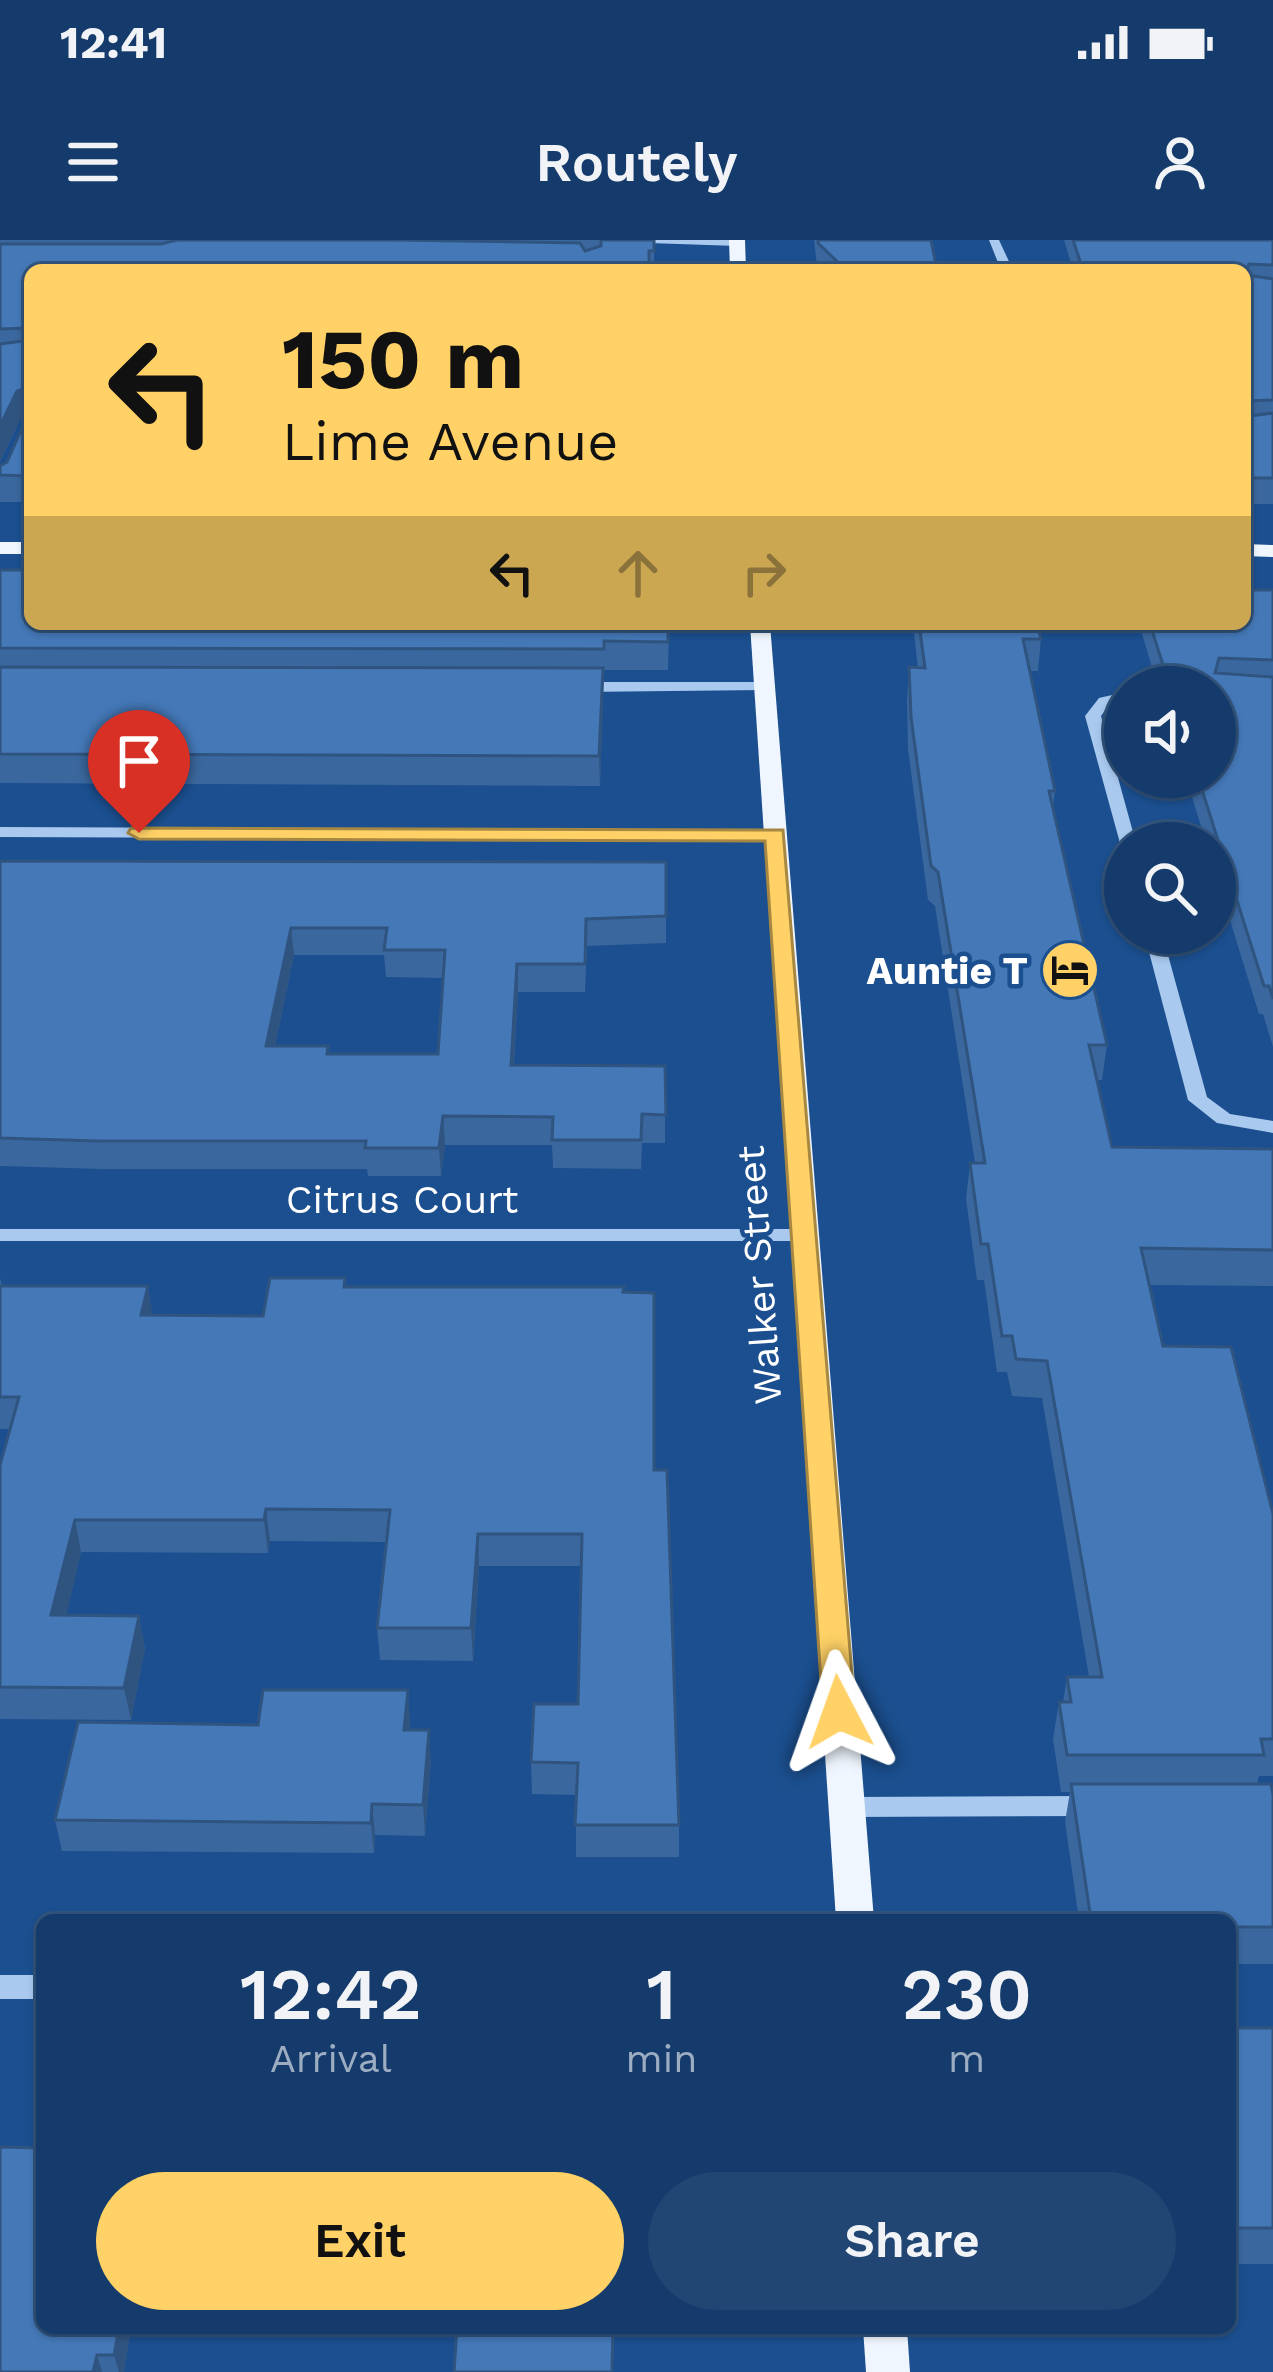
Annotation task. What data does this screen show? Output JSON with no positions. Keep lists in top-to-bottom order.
{
  "streets": {
    "main road": ["Walker Street"],
    "street": ["Citrus Court"]
  },
  "crossings": [
    ["Citrus Court", "Walker Street"]
  ],
  "places": {
    "hotel": ["Auntie T"]
  },
  "page": {
    "status": "12:41",
    "header": "Routely",
    "turn": ["150 m", "Lime Avenue"],
    "eta": [
      "12:42",
      "Arrival",
      "1",
      "min",
      "230",
      "m"
    ],
    "buttons": ["Exit", "Share"]
  }
}
